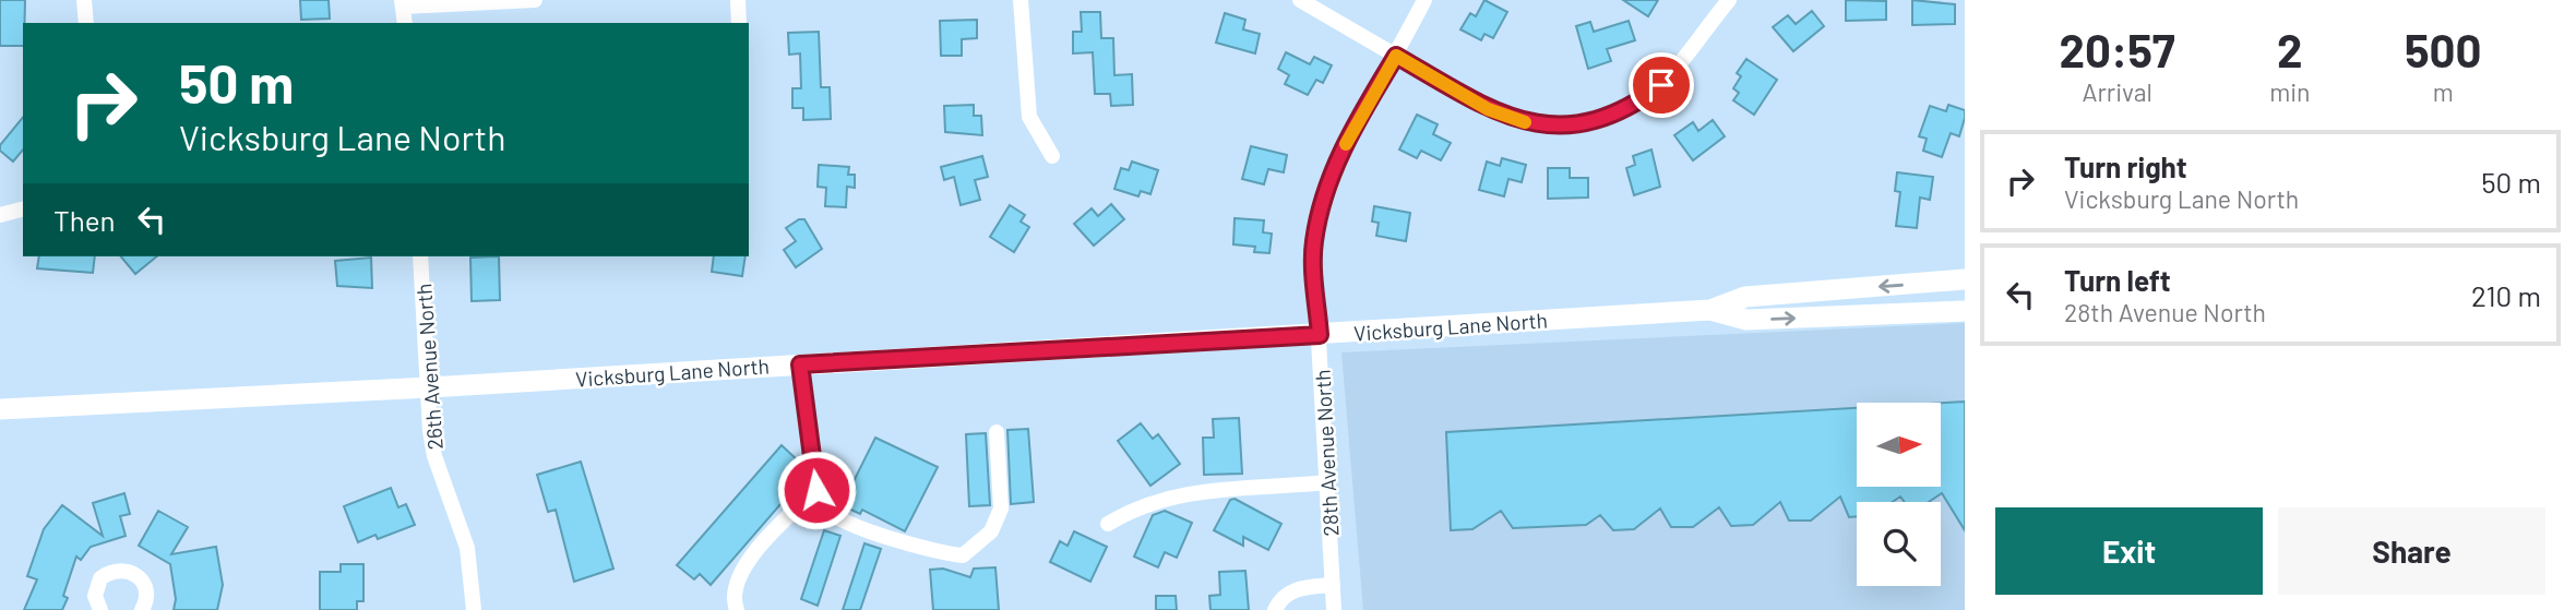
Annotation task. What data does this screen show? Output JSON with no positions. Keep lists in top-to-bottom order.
{
  "streets": {
    "main road": ["Vicksburg Lane North"],
    "street": ["26th Avenue North", "28th Avenue North"]
  },
  "crossings": [
    ["Vicksburg Lane North", "26th Avenue North"],
    ["Vicksburg Lane North", "28th Avenue North"]
  ],
  "north": "right",
  "page": {
    "eta": [
      "20:57",
      "Arrival",
      "2",
      "min",
      "500",
      "m"
    ],
    "turn": ["50 m", "Vicksburg Lane North"],
    "list": [
      {
        "name": "Turn right",
        "note": "Vicksburg Lane North",
        "value": "50 m"
      },
      {
        "name": "Turn left",
        "note": "28th Avenue North",
        "value": "210 m"
      }
    ],
    "then": "Then",
    "buttons": ["Exit", "Share"]
  }
}
